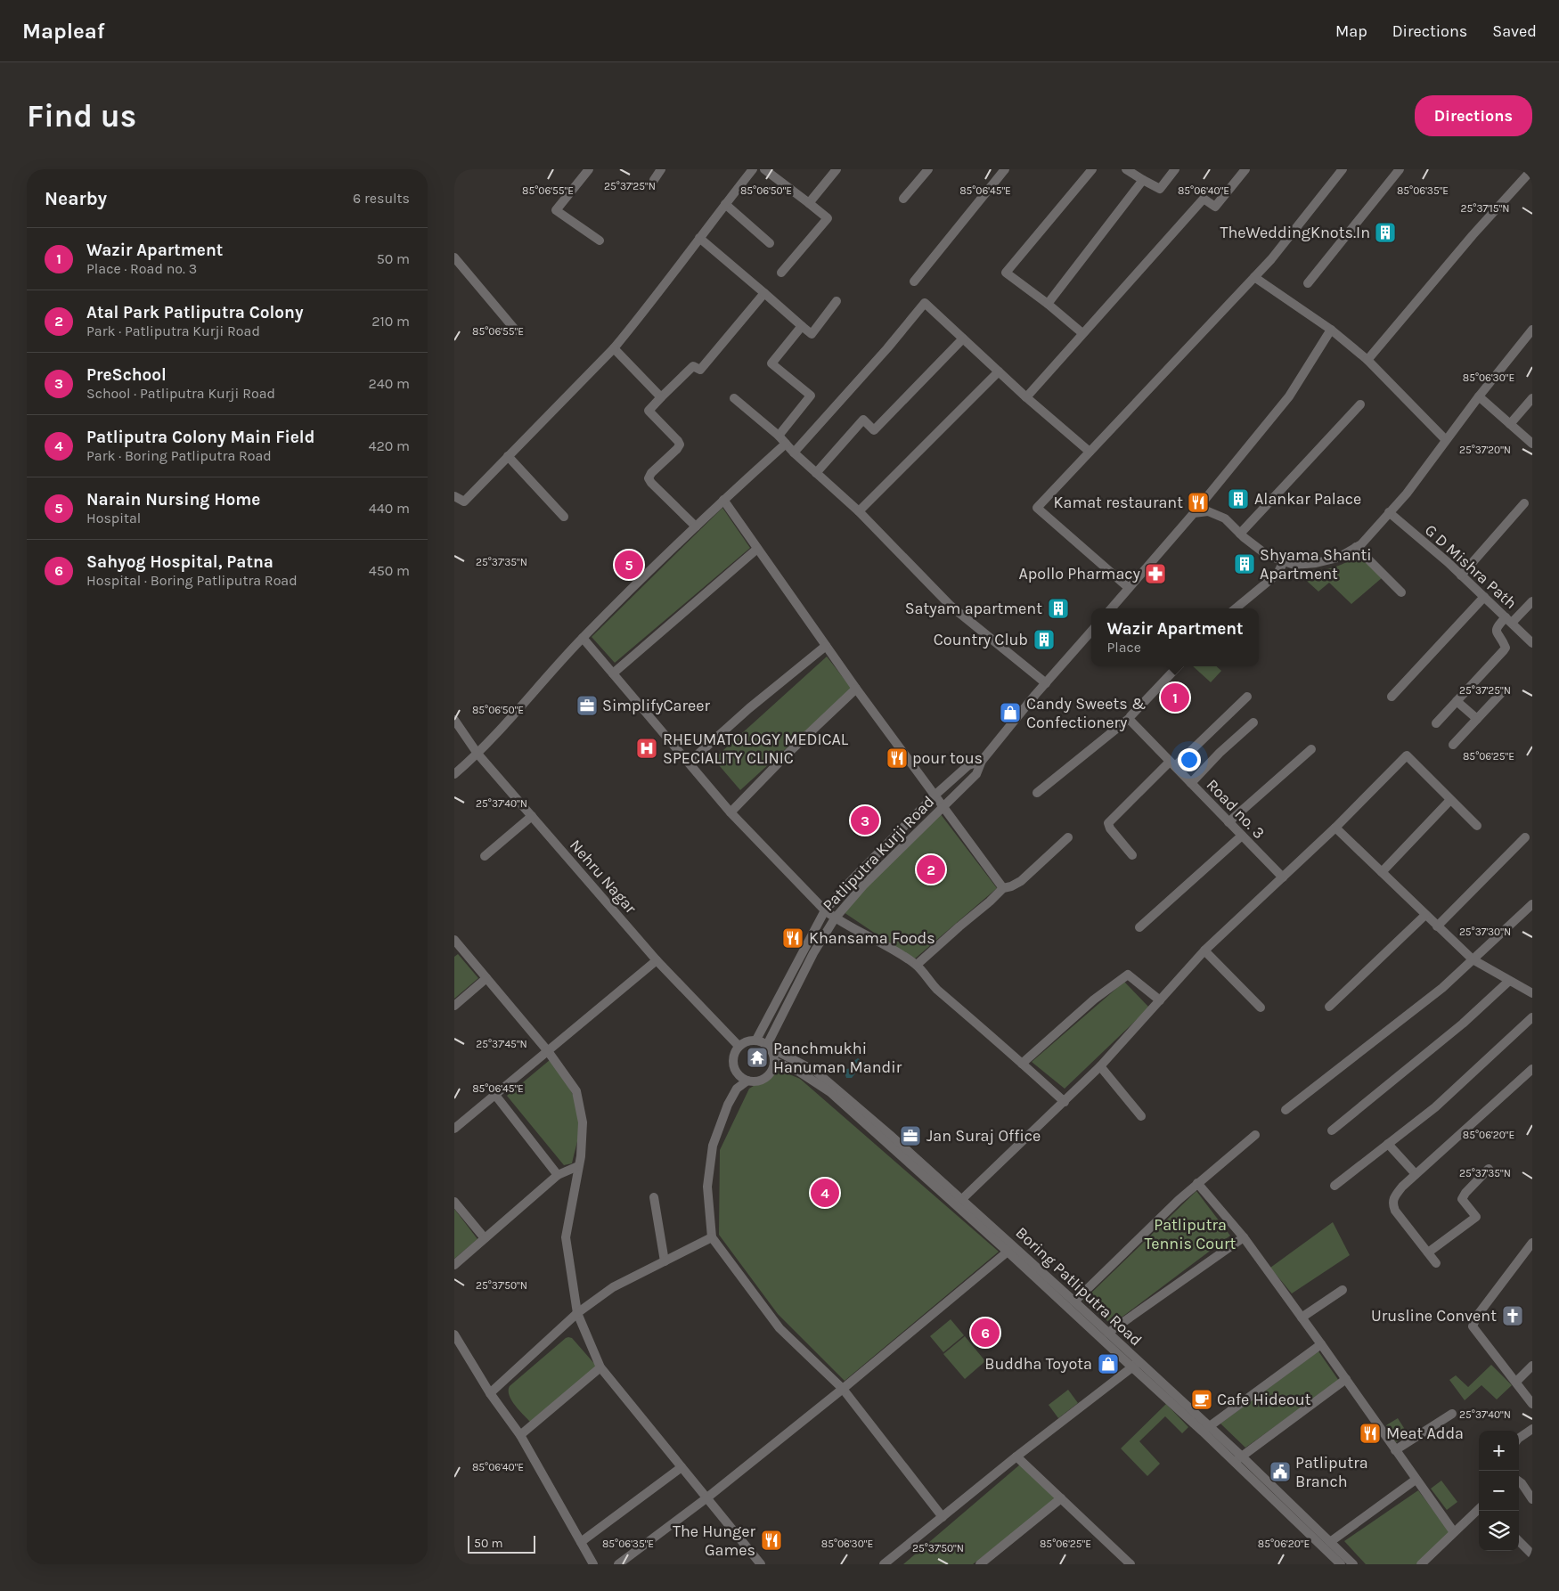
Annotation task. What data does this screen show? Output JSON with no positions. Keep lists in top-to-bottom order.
{
  "streets": {
    "street": [
      "G D Mishra Path",
      "Road no. 3",
      "Patliputra Kurji Road",
      "Nehru Nagar",
      "Boring Patliputra Road"
    ]
  },
  "crossings": [
    ["Patliputra Kurji Road", "Nehru Nagar"],
    ["Patliputra Kurji Road", "Boring Patliputra Road"],
    ["Nehru Nagar", "Boring Patliputra Road"]
  ],
  "parks": ["Patliputra Tennis Court"],
  "places": {
    "building": [
      "TheWeddingKnots.In",
      "Alankar Palace",
      "Shyama Shanti Apartment",
      "Satyam apartment",
      "Country Club"
    ],
    "restaurant": [
      "Kamat restaurant",
      "pour tous",
      "Khansama Foods",
      "Meat Adda",
      "The Hunger Games"
    ],
    "pharmacy": ["Apollo Pharmacy"],
    "office": ["SimplifyCareer", "Jan Suraj Office"],
    "shop": ["Candy Sweets & Confectionery", "Buddha Toyota"],
    "hospital": ["RHEUMATOLOGY MEDICAL SPECIALITY CLINIC"],
    "temple": ["Panchmukhi Hanuman Mandir"],
    "church": ["Urusline Convent"],
    "cafe": ["Cafe Hideout"],
    "public building": ["Patliputra Branch"]
  },
  "scale_bar": "50 m",
  "page": {
    "header": "Mapleaf",
    "nav": ["Map", "Directions", "Saved"],
    "buttons": "Directions",
    "title": "Find us",
    "heading": ["Nearby", "6 results"],
    "list": [
      {
        "mark": "1",
        "name": "Wazir Apartment",
        "note": "Place · Road no. 3",
        "value": "50 m"
      },
      {
        "mark": "2",
        "name": "Atal Park Patliputra Colony",
        "note": "Park · Patliputra Kurji Road",
        "value": "210 m"
      },
      {
        "mark": "3",
        "name": "PreSchool",
        "note": "School · Patliputra Kurji Road",
        "value": "240 m"
      },
      {
        "mark": "4",
        "name": "Patliputra Colony Main Field",
        "note": "Park · Boring Patliputra Road",
        "value": "420 m"
      },
      {
        "mark": "5",
        "name": "Narain Nursing Home",
        "note": "Hospital",
        "value": "440 m"
      },
      {
        "mark": "6",
        "name": "Sahyog Hospital, Patna",
        "note": "Hospital · Boring Patliputra Road",
        "value": "450 m"
      }
    ],
    "pins": [
      "5",
      "1",
      "3",
      "2",
      "4",
      "6"
    ],
    "popup": ["Wazir Apartment", "Place"],
    "map_buttons": ["+", "−"],
    "scale": "50 m"
  },
  "coordinates": [
    "25°37'25\"N",
    "85°06'50\"E",
    "85°06'45\"E",
    "85°06'40\"E",
    "85°06'35\"E",
    "85°06'55\"E",
    "25°37'15\"N",
    "85°06'30\"E",
    "25°37'20\"N",
    "25°37'35\"N",
    "85°06'25\"E",
    "25°37'40\"N",
    "25°37'30\"N",
    "25°37'45\"N",
    "85°06'20\"E",
    "25°37'50\"N"
  ]
}
